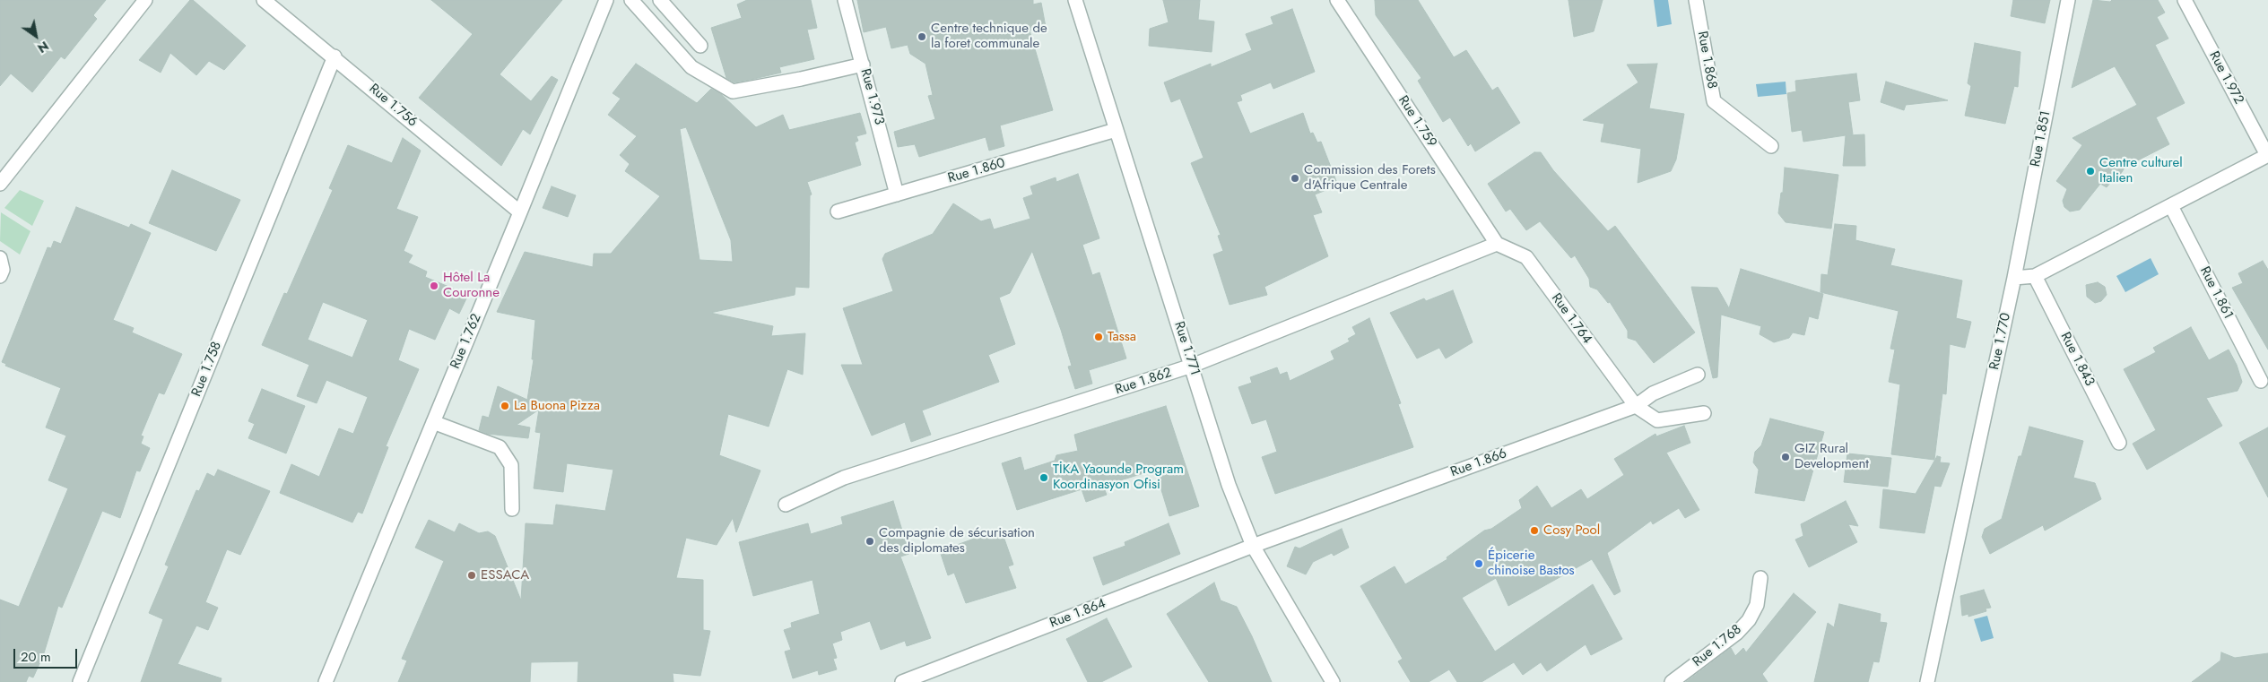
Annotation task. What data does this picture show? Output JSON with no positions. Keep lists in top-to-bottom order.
{
  "streets": {
    "street": [
      "Rue 1.868",
      "Rue 1.972",
      "Rue 1.973",
      "Rue 1.756",
      "Rue 1.759",
      "Rue 1.851",
      "Rue 1.860",
      "Rue 1.861",
      "Rue 1.764",
      "Rue 1.762",
      "Rue 1.770",
      "Rue 1.771",
      "Rue 1.843",
      "Rue 1.758",
      "Rue 1.862",
      "Rue 1.866",
      "Rue 1.864",
      "Rue 1.768"
    ]
  },
  "crossings": [
    ["Rue 1.973", "Rue 1.860"],
    ["Rue 1.756", "Rue 1.762"],
    ["Rue 1.756", "Rue 1.758"],
    ["Rue 1.759", "Rue 1.764"],
    ["Rue 1.759", "Rue 1.862"],
    ["Rue 1.851", "Rue 1.770"],
    ["Rue 1.860", "Rue 1.771"],
    ["Rue 1.764", "Rue 1.862"],
    ["Rue 1.764", "Rue 1.866"],
    ["Rue 1.771", "Rue 1.862"],
    ["Rue 1.771", "Rue 1.866"],
    ["Rue 1.771", "Rue 1.864"],
    ["Rue 1.866", "Rue 1.864"]
  ],
  "places": [
    "Centre technique de la foret communale",
    "Centre culturel Italien",
    "Commission des Forets d'Afrique Centrale",
    "Hôtel La Couronne",
    "Tassa",
    "La Buona Pizza",
    "GIZ Rural Development",
    "TİKA Yaounde Program Koordinasyon Ofisi",
    "Cosy Pool",
    "Compagnie de sécurisation des diplomates",
    "Épicerie chinoise Bastos",
    "ESSACA"
  ],
  "scale_bar": "20 m",
  "north": "bottom right"
}
